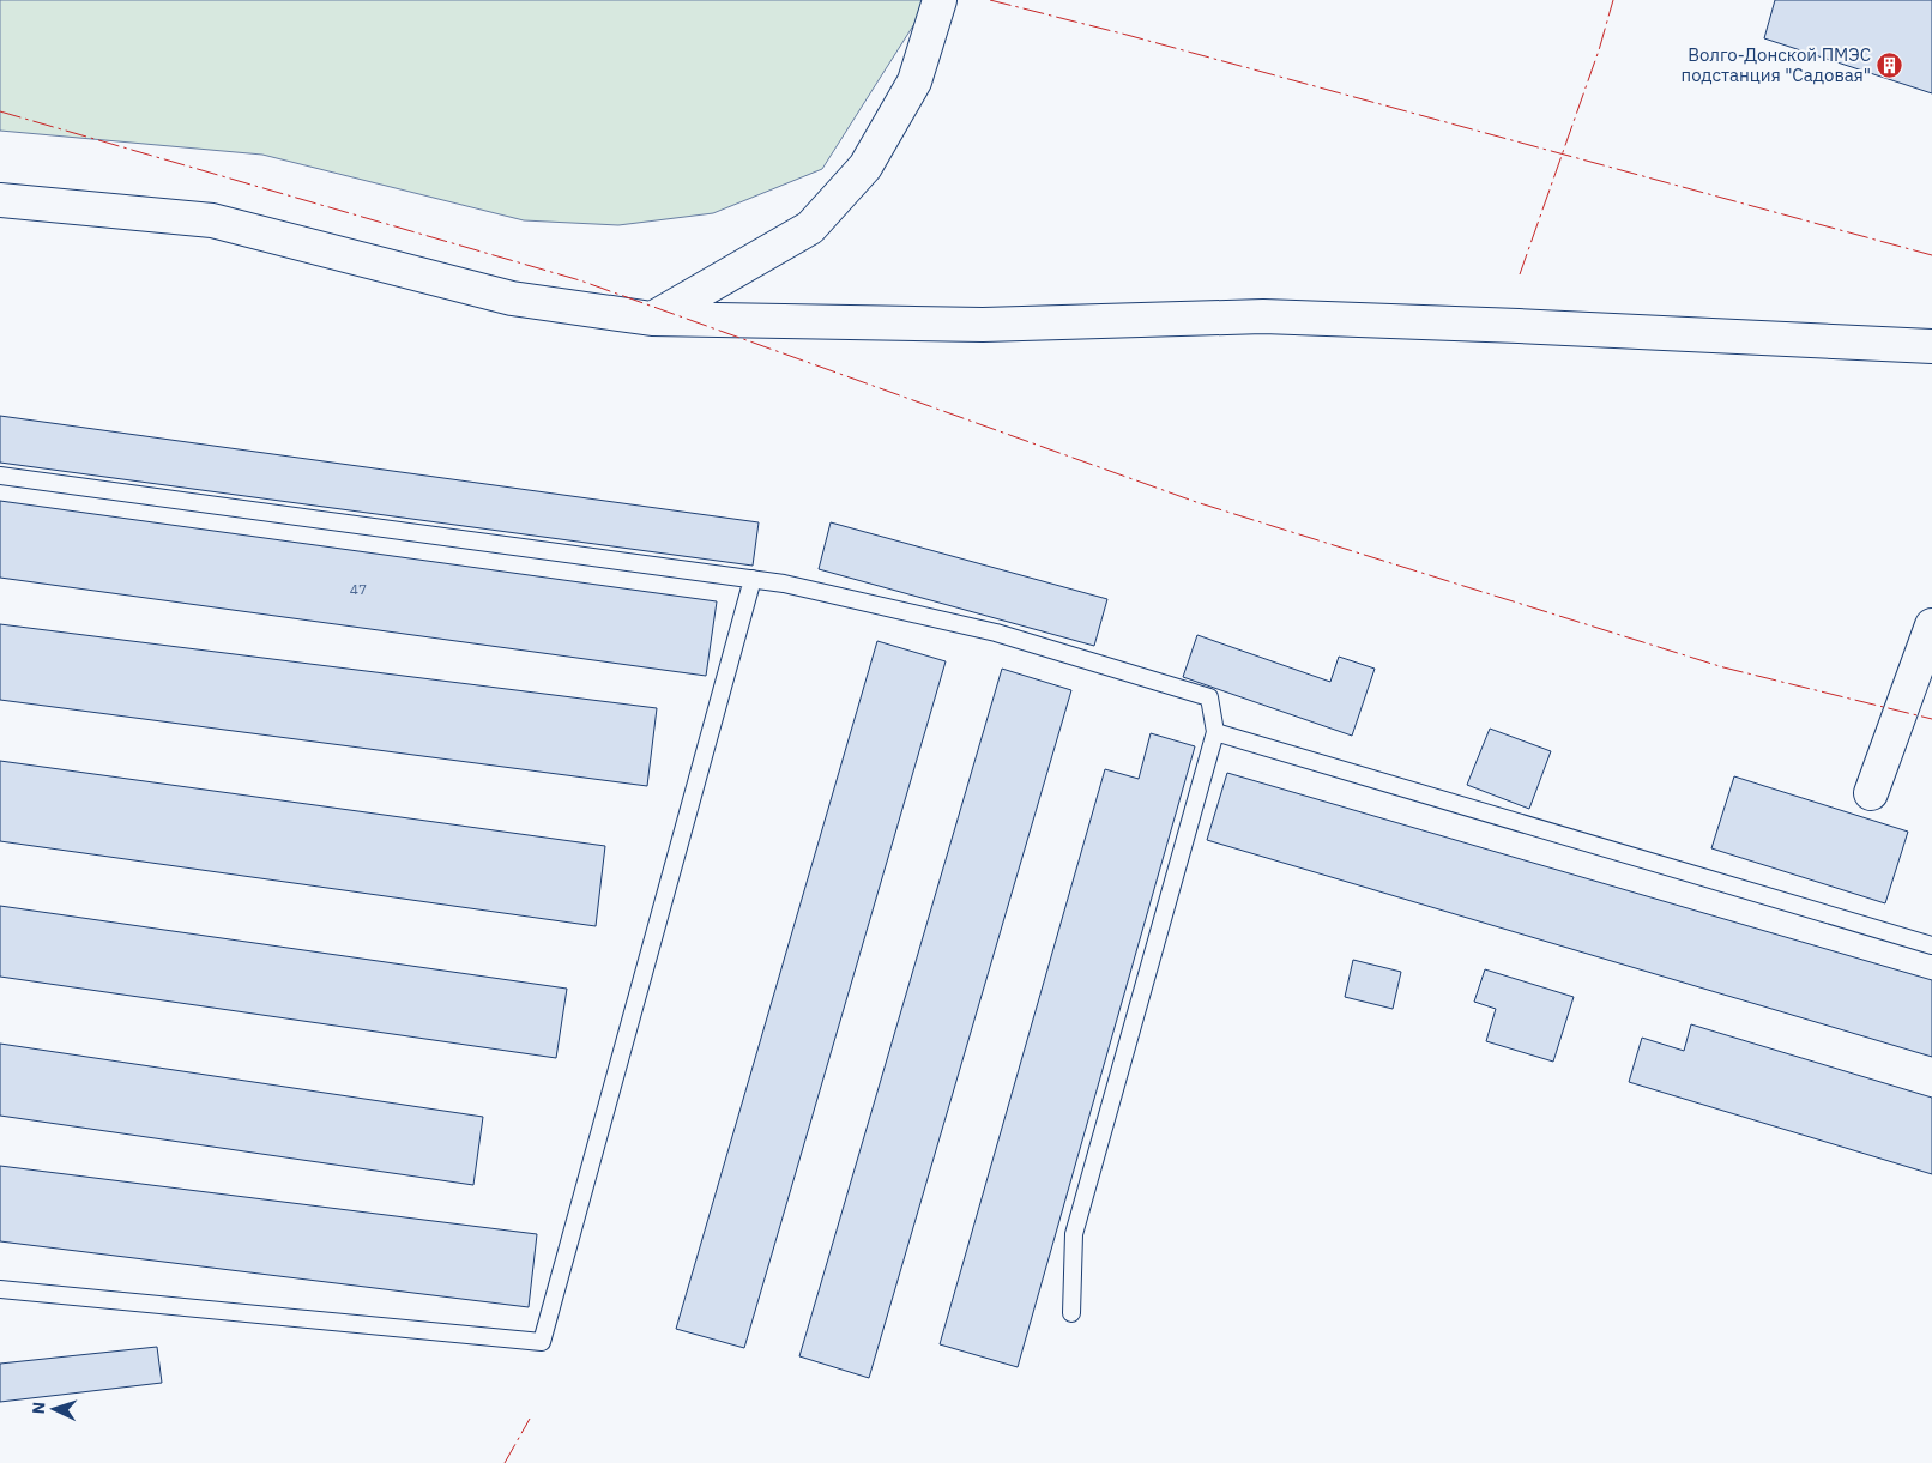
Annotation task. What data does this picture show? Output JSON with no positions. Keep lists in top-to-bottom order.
{
  "places": {
    "building": ["Волго-Донской ПМЭС подстанция \"Садовая\""]
  },
  "house_numbers": ["47"],
  "north": "left"
}
